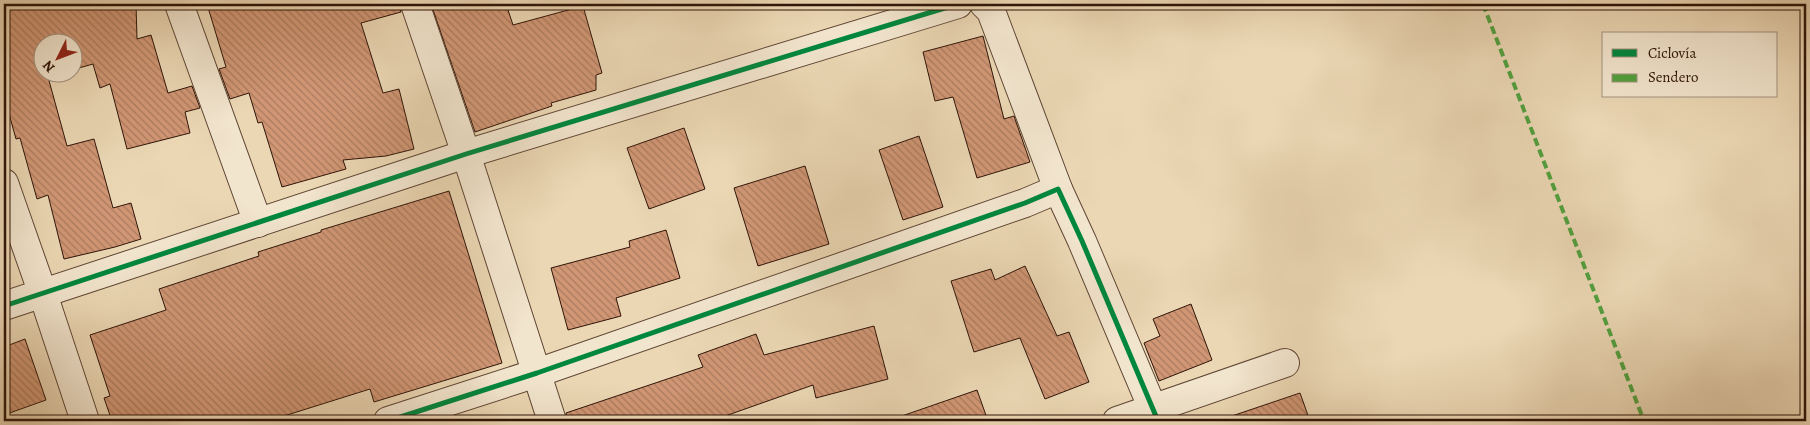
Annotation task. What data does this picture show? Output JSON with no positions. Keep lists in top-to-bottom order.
{
  "legend": ["Ciclovía", "Sendero"],
  "north": "bottom left"
}
